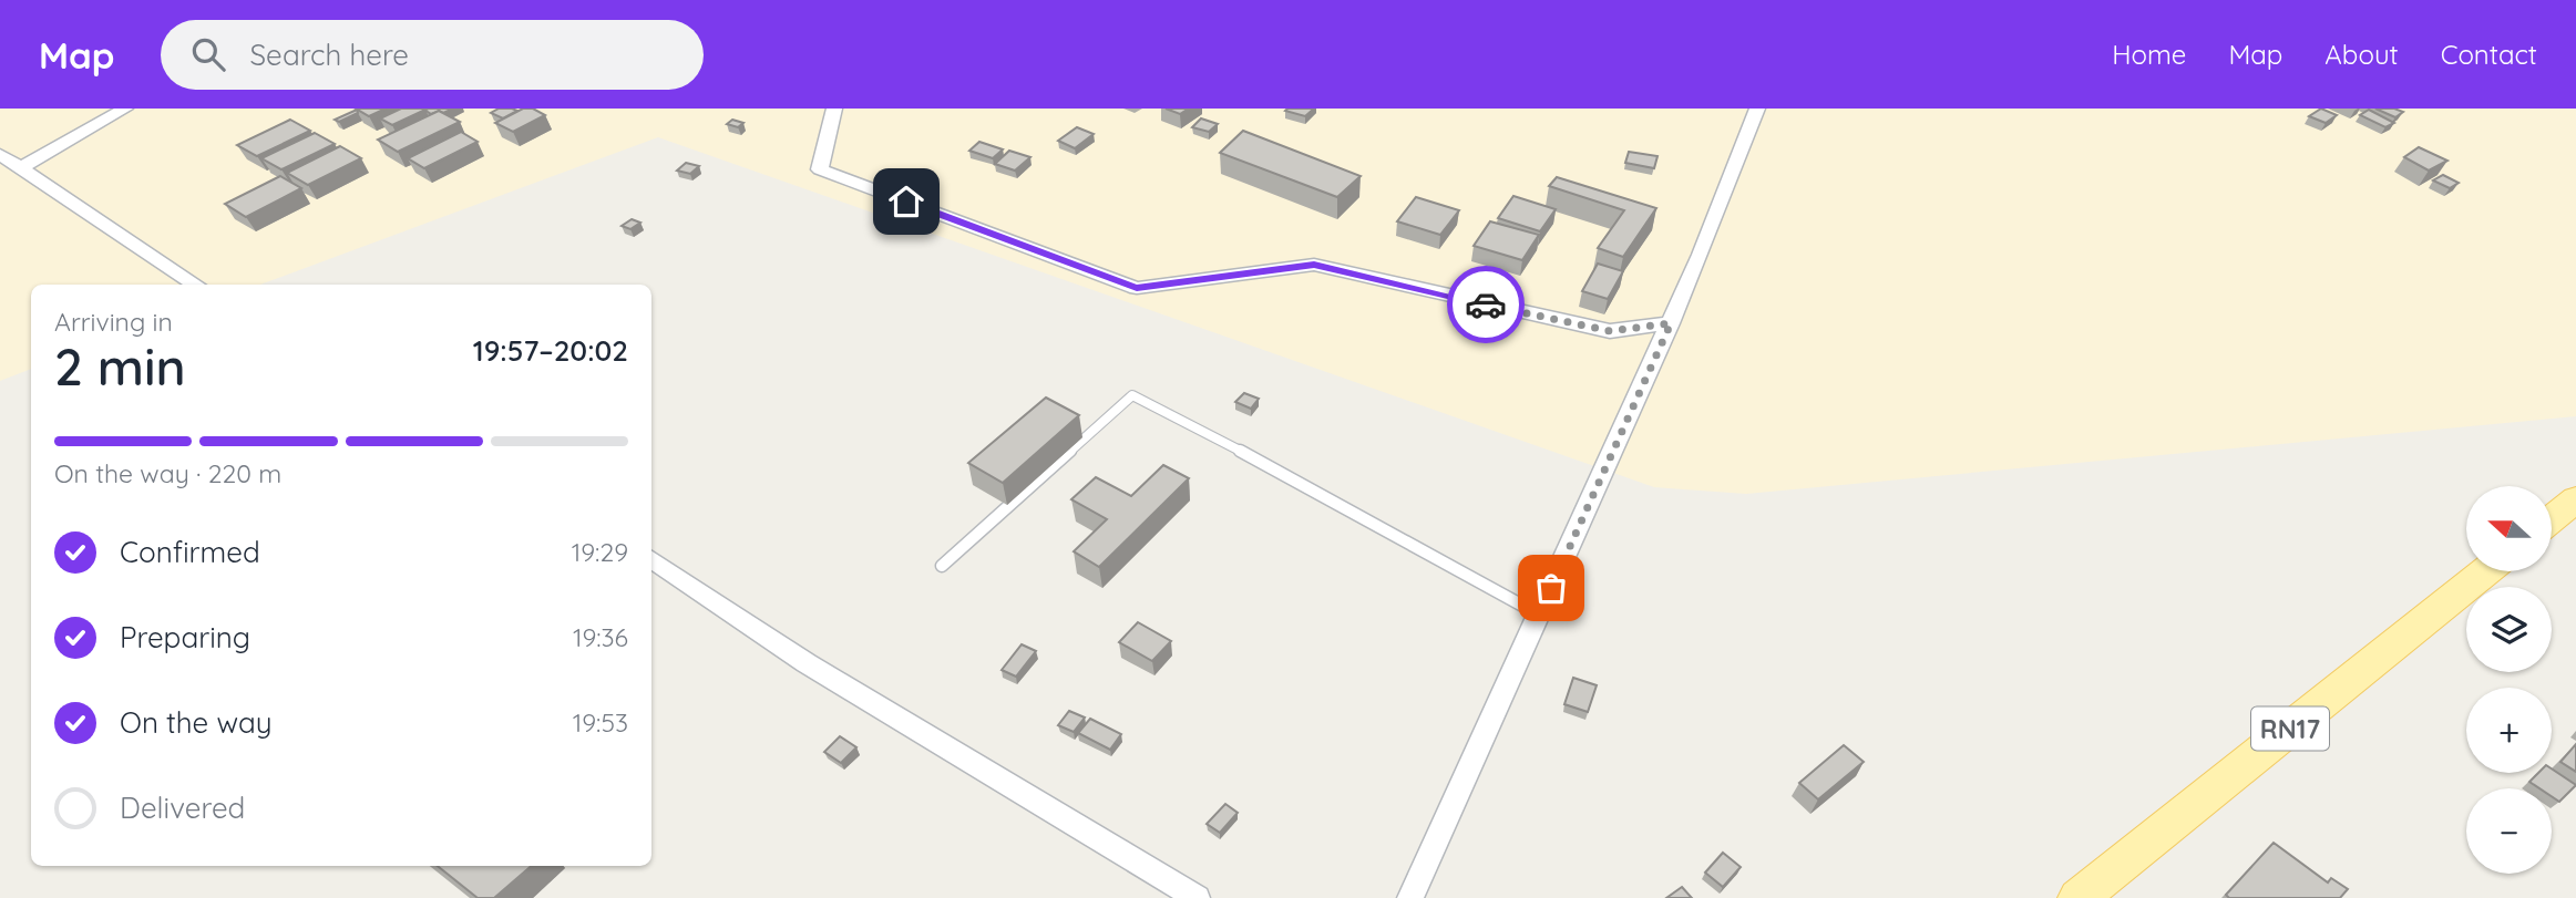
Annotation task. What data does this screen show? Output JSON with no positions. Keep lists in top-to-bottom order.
{
  "streets": {
    "main road": ["RN17"]
  },
  "north": "left",
  "page": {
    "header": "Map",
    "search": "Search here",
    "nav": [
      "Home",
      "Map",
      "About",
      "Contact"
    ],
    "heading": ["2 min", "Arriving in", "19:57–20:02"],
    "bar": "On the way · 220 m",
    "map_buttons": ["+", "−"],
    "list": [
      ["Confirmed", "19:29"],
      ["Preparing", "19:36"],
      ["On the way", "19:53"],
      "Delivered"
    ]
  }
}
